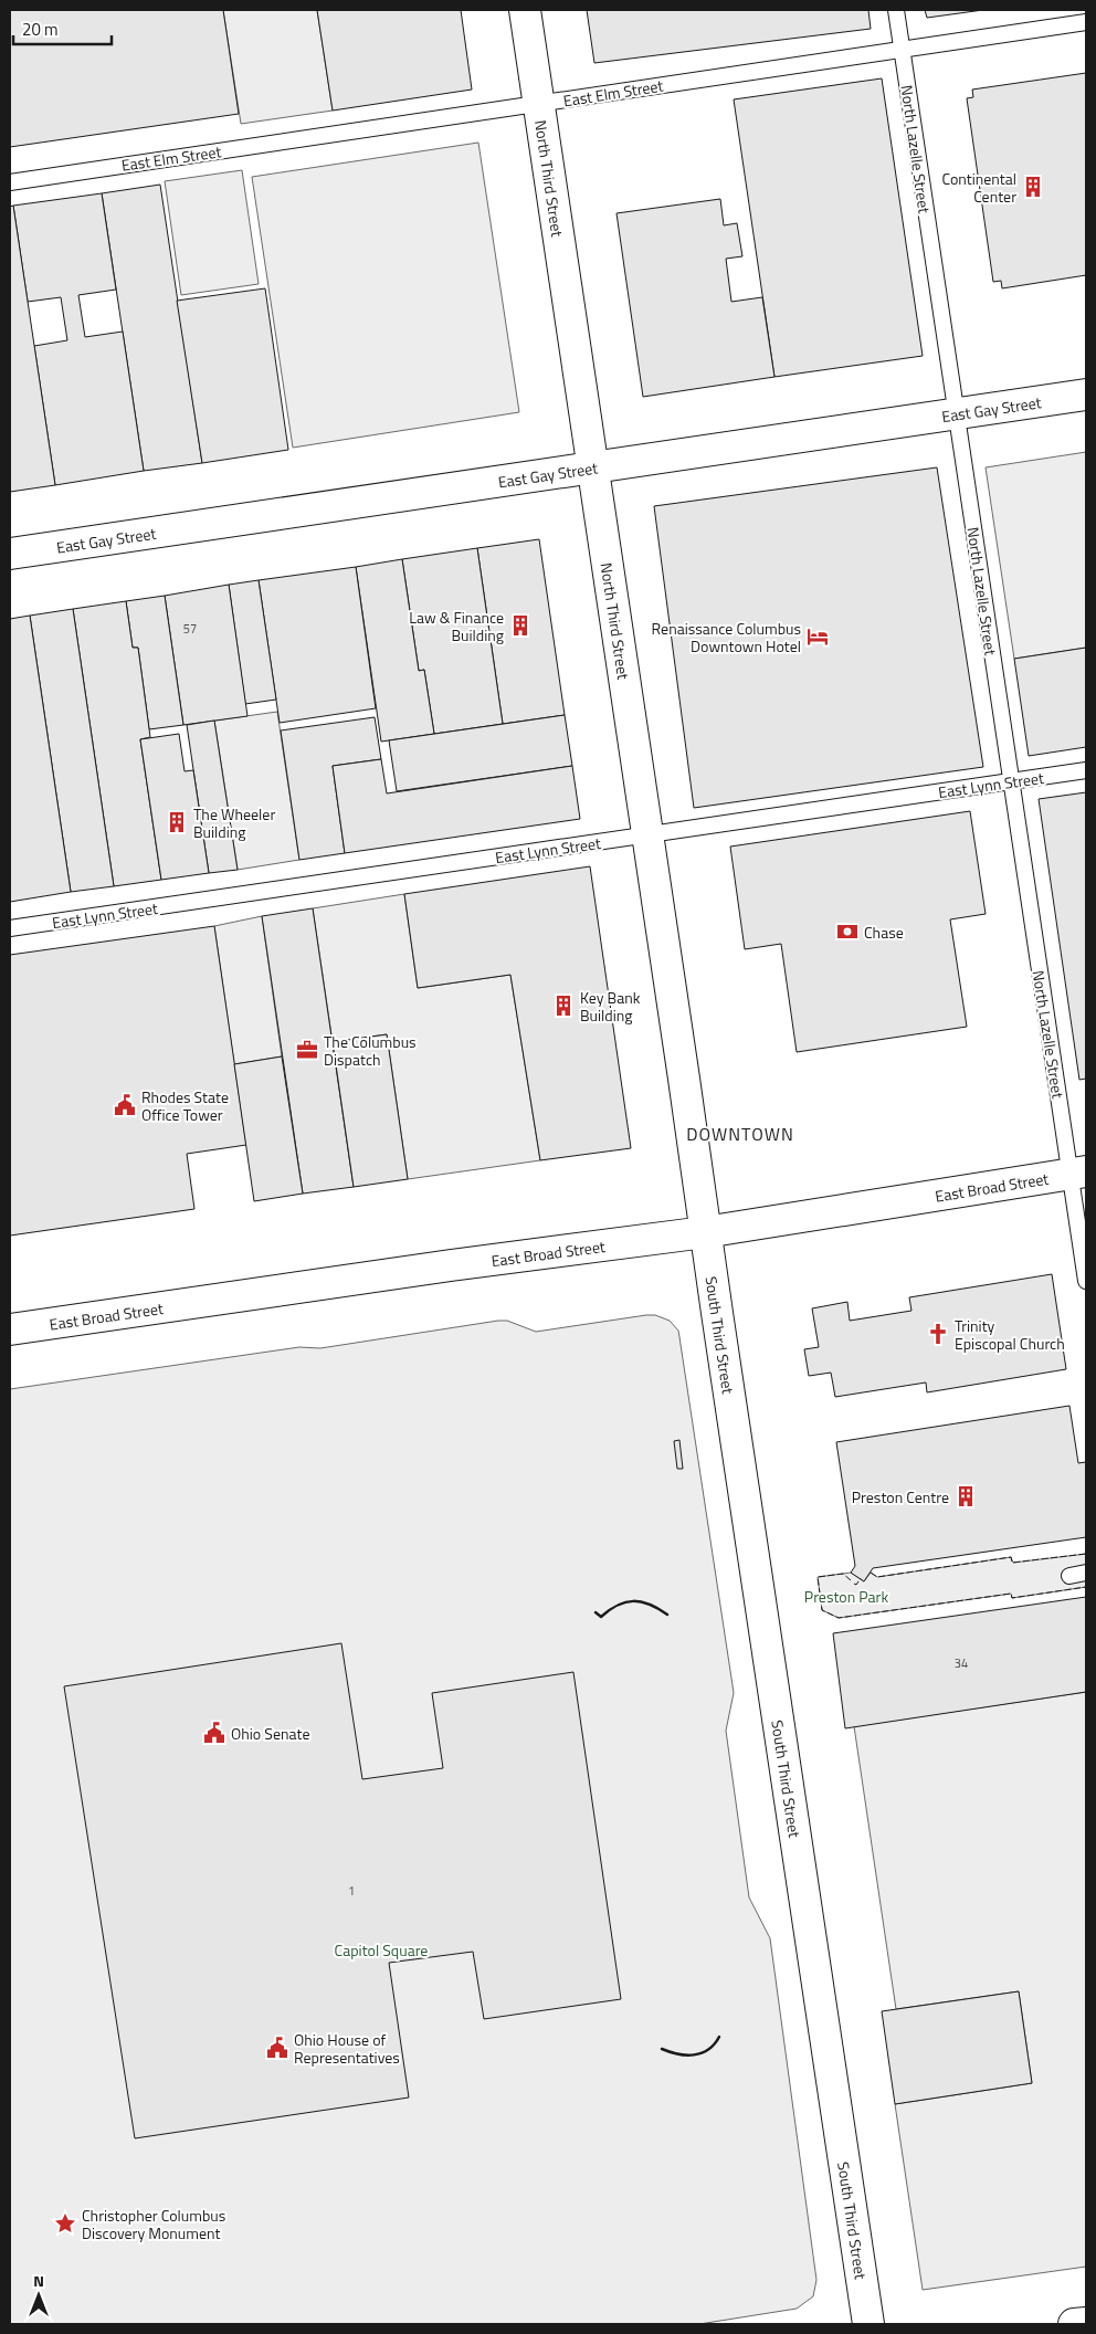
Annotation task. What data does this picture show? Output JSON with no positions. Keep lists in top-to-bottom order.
{
  "streets": {
    "main road": [
      "North Third Street",
      "East Gay Street",
      "East Broad Street",
      "South Third Street"
    ],
    "lane": ["East Elm Street", "North Lazelle Street", "East Lynn Street"]
  },
  "crossings": [
    ["East Elm Street", "North Lazelle Street"],
    ["East Elm Street", "North Third Street"],
    ["North Lazelle Street", "East Gay Street"],
    ["North Lazelle Street", "East Lynn Street"],
    ["North Lazelle Street", "East Broad Street"],
    ["North Third Street", "East Gay Street"],
    ["North Third Street", "East Lynn Street"],
    ["North Third Street", "East Broad Street"],
    ["North Third Street", "South Third Street"],
    ["East Broad Street", "South Third Street"]
  ],
  "districts": ["DOWNTOWN"],
  "parks": ["Preston Park", "Capitol Square"],
  "places": {
    "building": [
      "Continental Center",
      "Law & Finance Building",
      "The Wheeler Building",
      "Key Bank Building",
      "Preston Centre"
    ],
    "hotel": ["Renaissance Columbus Downtown Hotel"],
    "bank": ["Chase"],
    "office": ["The Columbus Dispatch"],
    "public building": ["Rhodes State Office Tower", "Ohio Senate", "Ohio House of Representatives"],
    "church": ["Trinity Episcopal Church"],
    "place": ["Christopher Columbus Discovery Monument"]
  },
  "house_numbers": ["57", "34", "1"],
  "scale_bar": "20 m",
  "north": "top"
}
